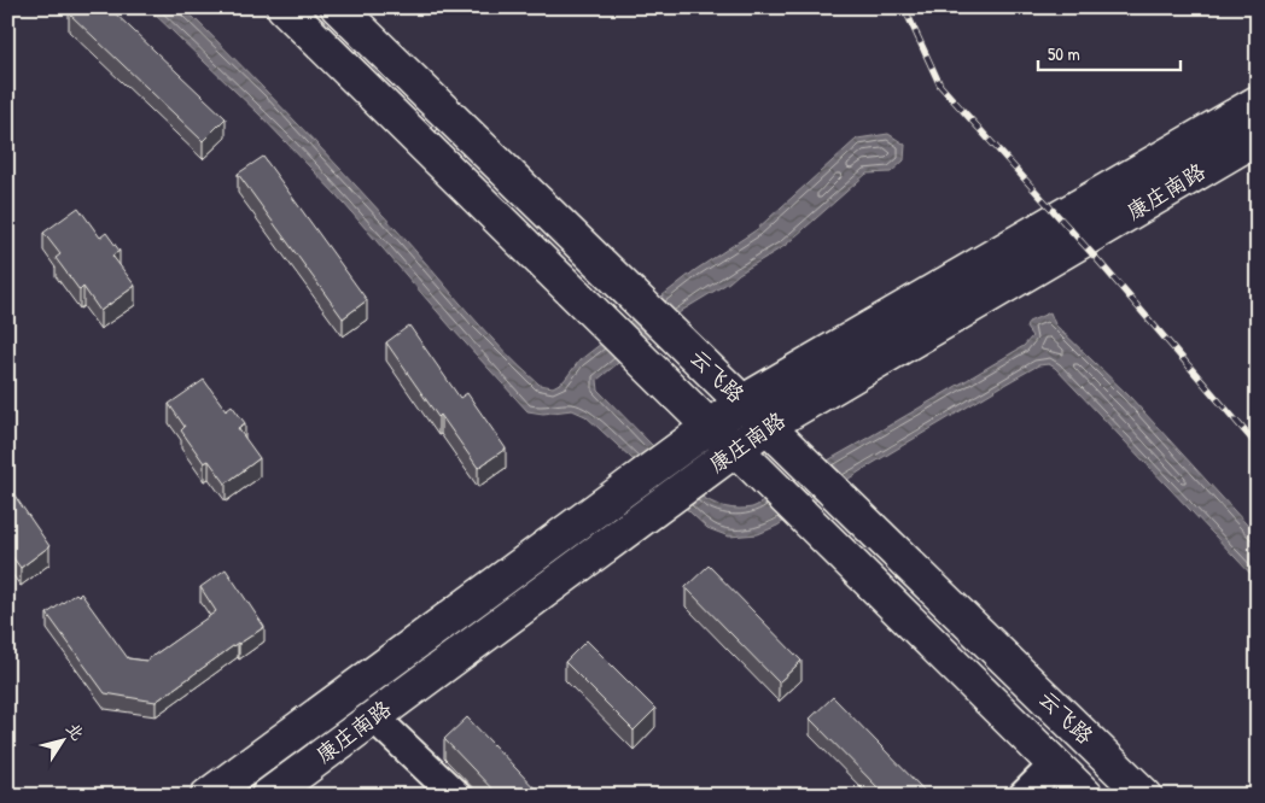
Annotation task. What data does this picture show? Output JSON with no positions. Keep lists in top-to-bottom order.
{
  "streets": {
    "main road": ["康庄南路", "云飞路"]
  },
  "crossings": [
    ["康庄南路", "云飞路"]
  ],
  "scale_bar": "50 m",
  "north": "top right"
}
